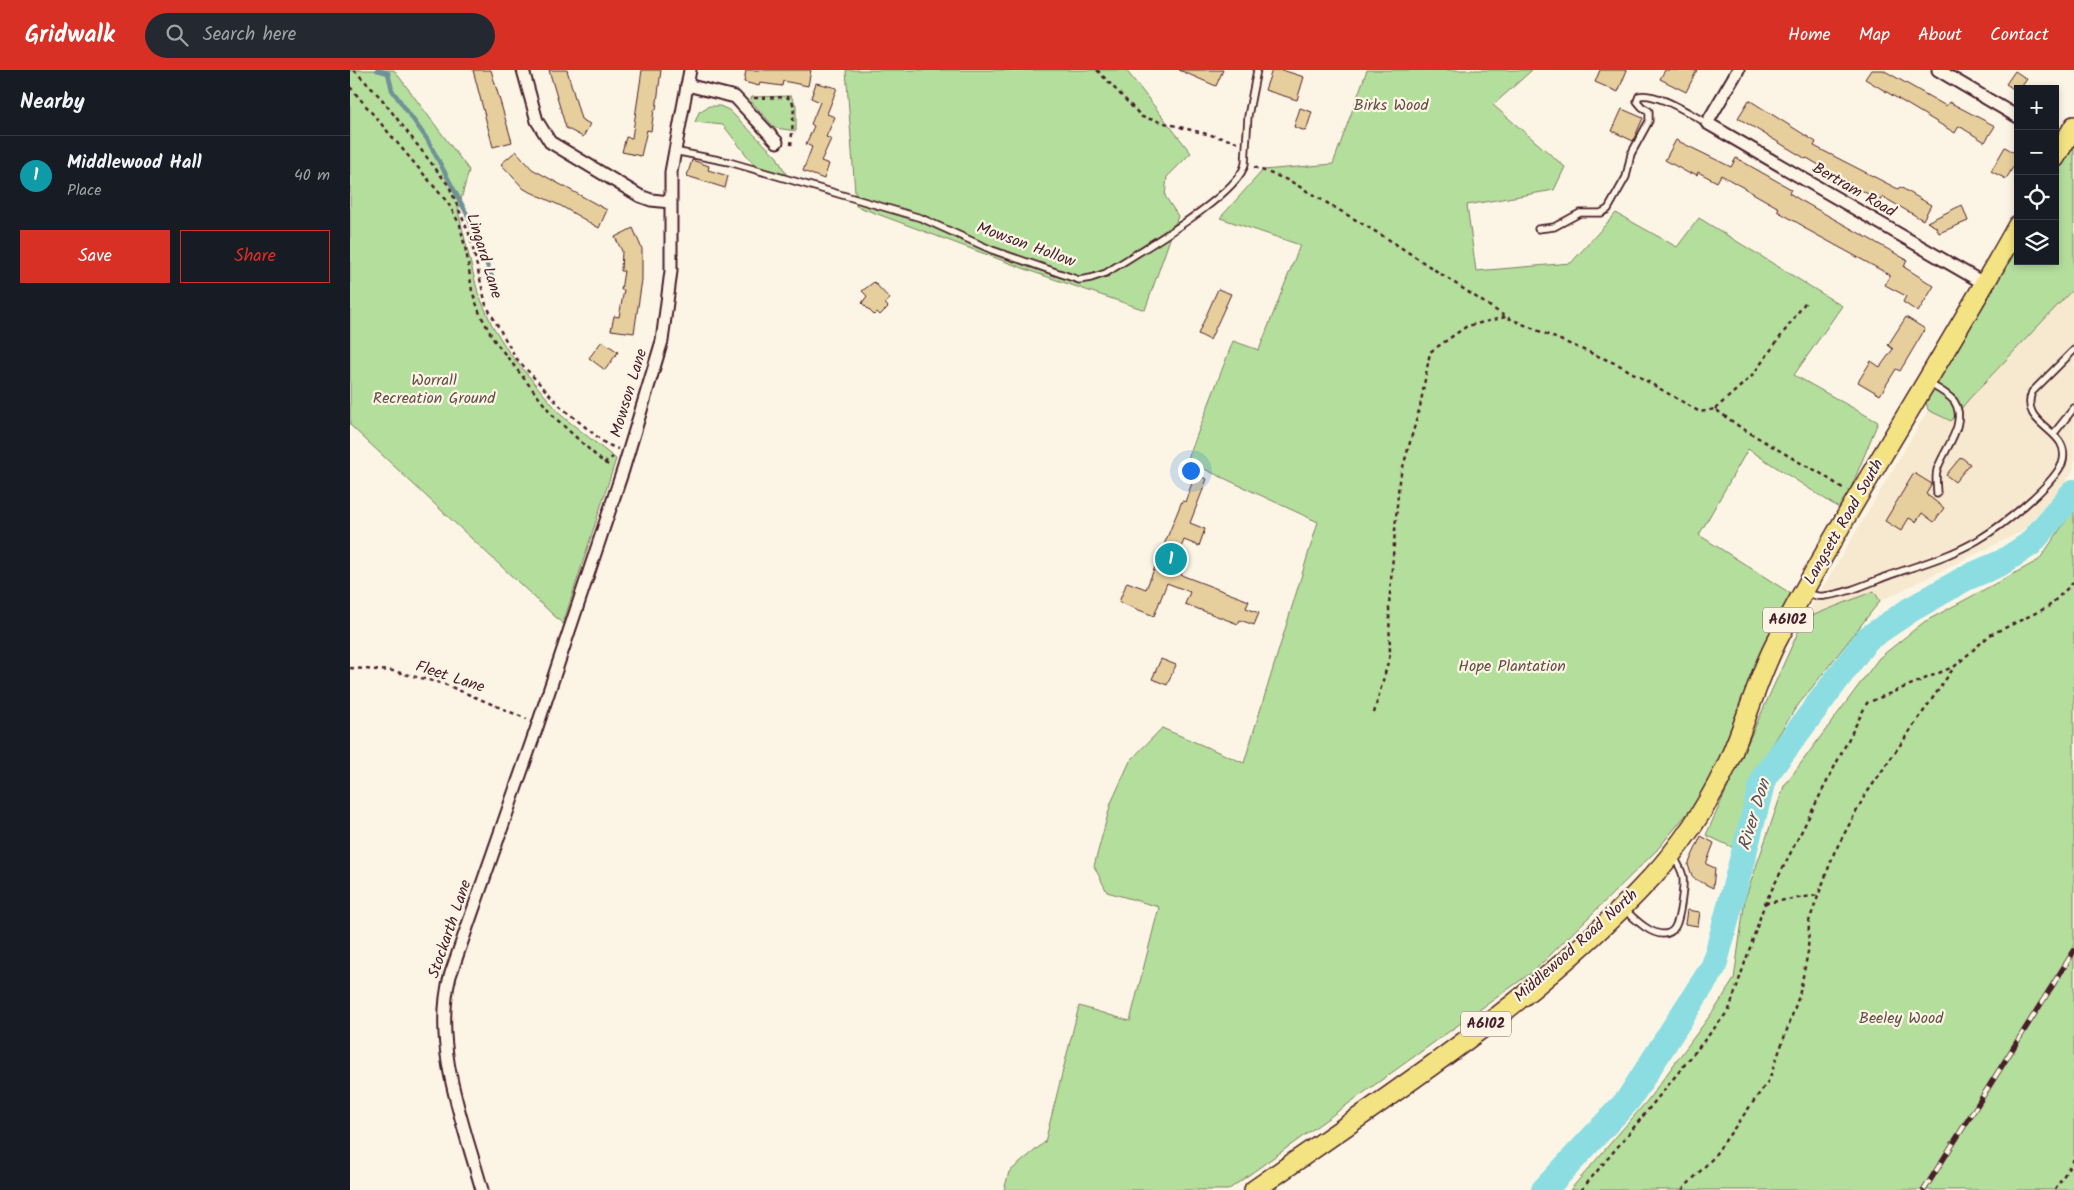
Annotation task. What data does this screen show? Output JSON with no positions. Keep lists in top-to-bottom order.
{
  "streets": {
    "main road": ["Langsett Road South", "A6102", "Middlewood Road North"],
    "street": ["Bertram Road", "Mowson Lane", "Stockarth Lane"],
    "lane": ["Mowson Hollow"],
    "path": ["Lingard Lane", "Fleet Lane"]
  },
  "crossings": [
    ["Bertram Road", "Langsett Road South"],
    ["Mowson Hollow", "Mowson Lane"],
    ["Lingard Lane", "Mowson Lane"],
    ["Mowson Lane", "Fleet Lane"],
    ["Mowson Lane", "Stockarth Lane"],
    ["Langsett Road South", "Middlewood Road North"],
    ["Fleet Lane", "Stockarth Lane"]
  ],
  "water": ["River Don"],
  "parks": [
    "Birks Wood",
    "Worrall Recreation Ground",
    "Hope Plantation",
    "Beeley Wood"
  ],
  "page": {
    "header": "Gridwalk",
    "search": "Search here",
    "nav": [
      "Home",
      "Map",
      "About",
      "Contact"
    ],
    "heading": "Nearby",
    "map_buttons": ["+", "−"],
    "list": [
      {
        "mark": "1",
        "name": "Middlewood Hall",
        "note": "Place",
        "value": "40 m"
      }
    ],
    "buttons": ["Save", "Share"],
    "pins": "1"
  }
}
